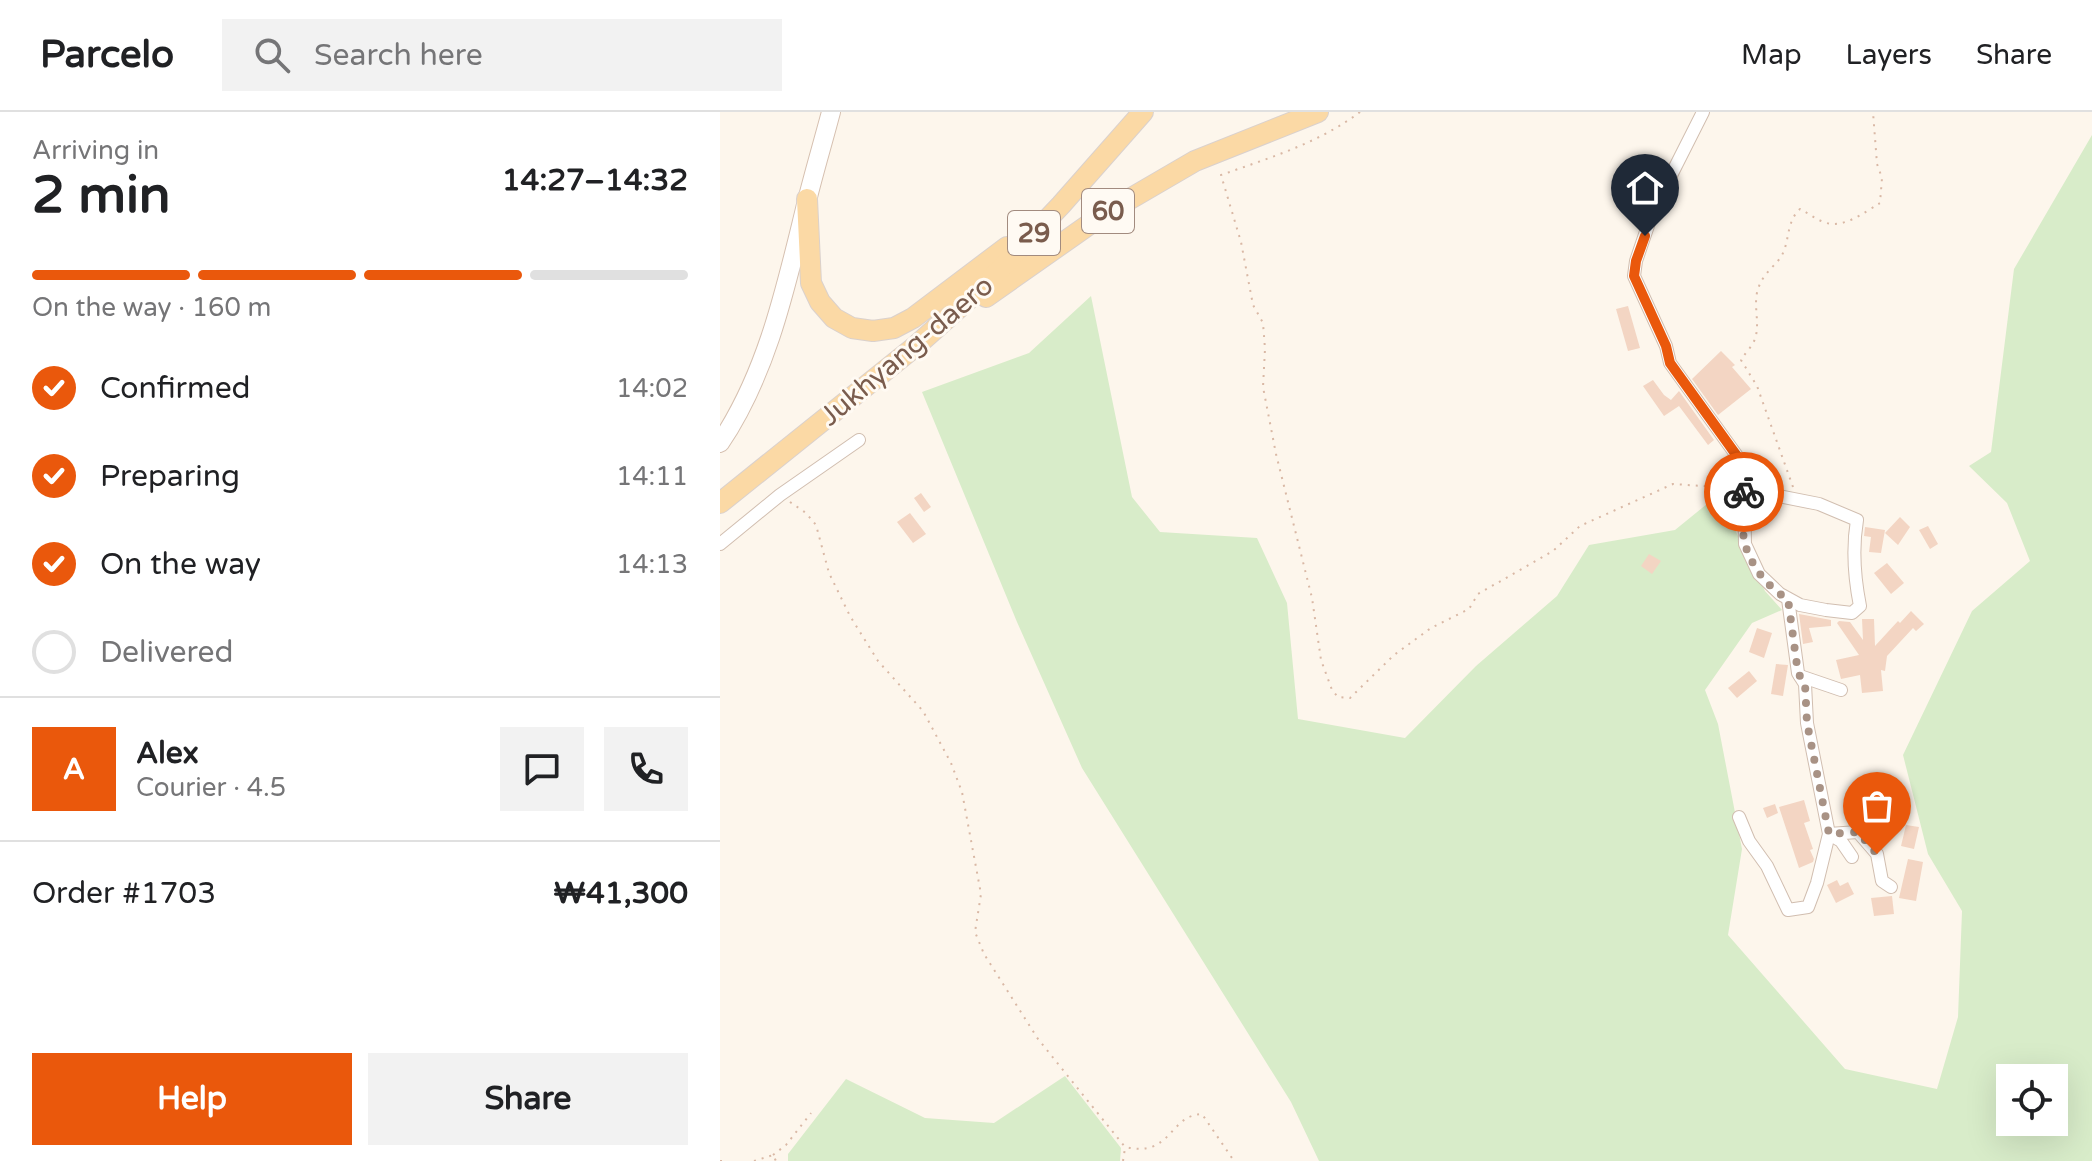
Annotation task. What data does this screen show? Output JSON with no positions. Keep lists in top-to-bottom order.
{
  "streets": {
    "main road": ["60", "29", "Jukhyang-daero"]
  },
  "crossings": [
    ["60", "Jukhyang-daero"]
  ],
  "page": {
    "header": "Parcelo",
    "search": "Search here",
    "nav": ["Map", "Layers", "Share"],
    "heading": ["2 min", "Arriving in", "14:27–14:32"],
    "panel": [
      "Alex",
      "Courier · 4.5",
      "Order #1703",
      "₩41,300"
    ],
    "bar": "On the way · 160 m",
    "list": [
      ["Confirmed", "14:02"],
      ["Preparing", "14:11"],
      ["On the way", "14:13"],
      "Delivered"
    ],
    "round": "A",
    "buttons": ["Help", "Share"]
  }
}
